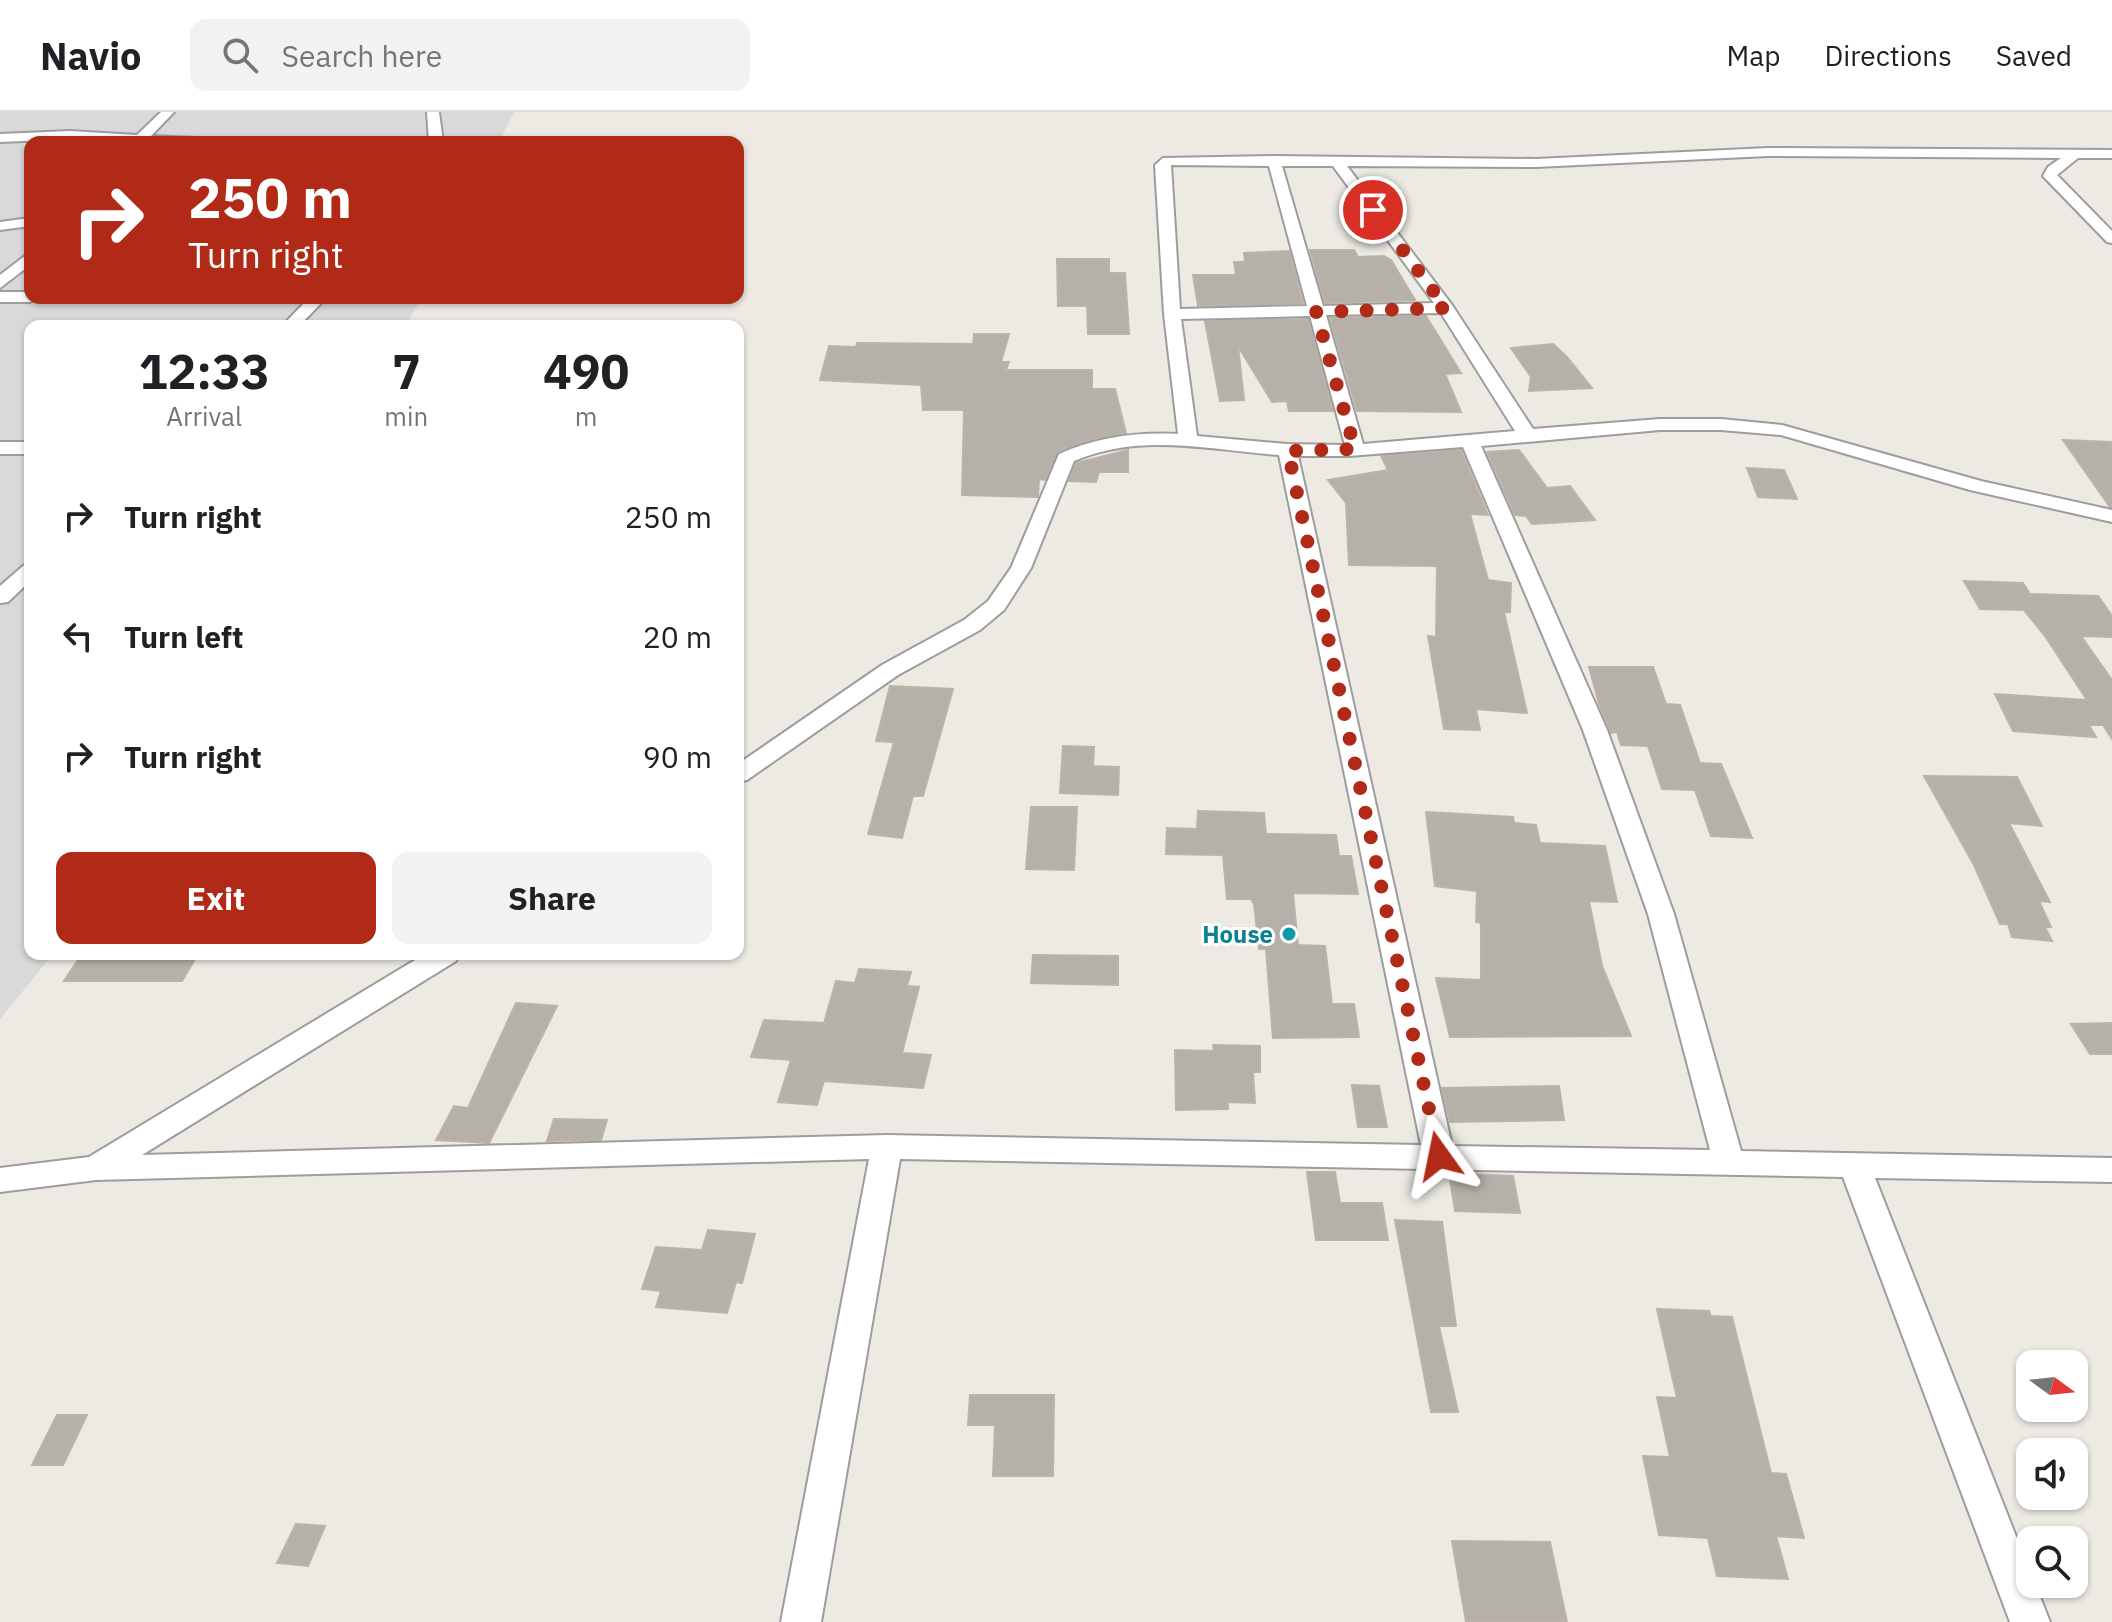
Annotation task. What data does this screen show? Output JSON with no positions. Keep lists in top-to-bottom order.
{
  "places": ["House"],
  "north": "right",
  "page": {
    "header": "Navio",
    "search": "Search here",
    "nav": ["Map", "Directions", "Saved"],
    "turn": ["250 m", "Turn right"],
    "eta": [
      "12:33",
      "Arrival",
      "7",
      "min",
      "490",
      "m"
    ],
    "list": [
      {
        "name": "Turn right",
        "value": "250 m"
      },
      {
        "name": "Turn left",
        "value": "20 m"
      },
      {
        "name": "Turn right",
        "value": "90 m"
      }
    ],
    "buttons": ["Exit", "Share"]
  }
}
